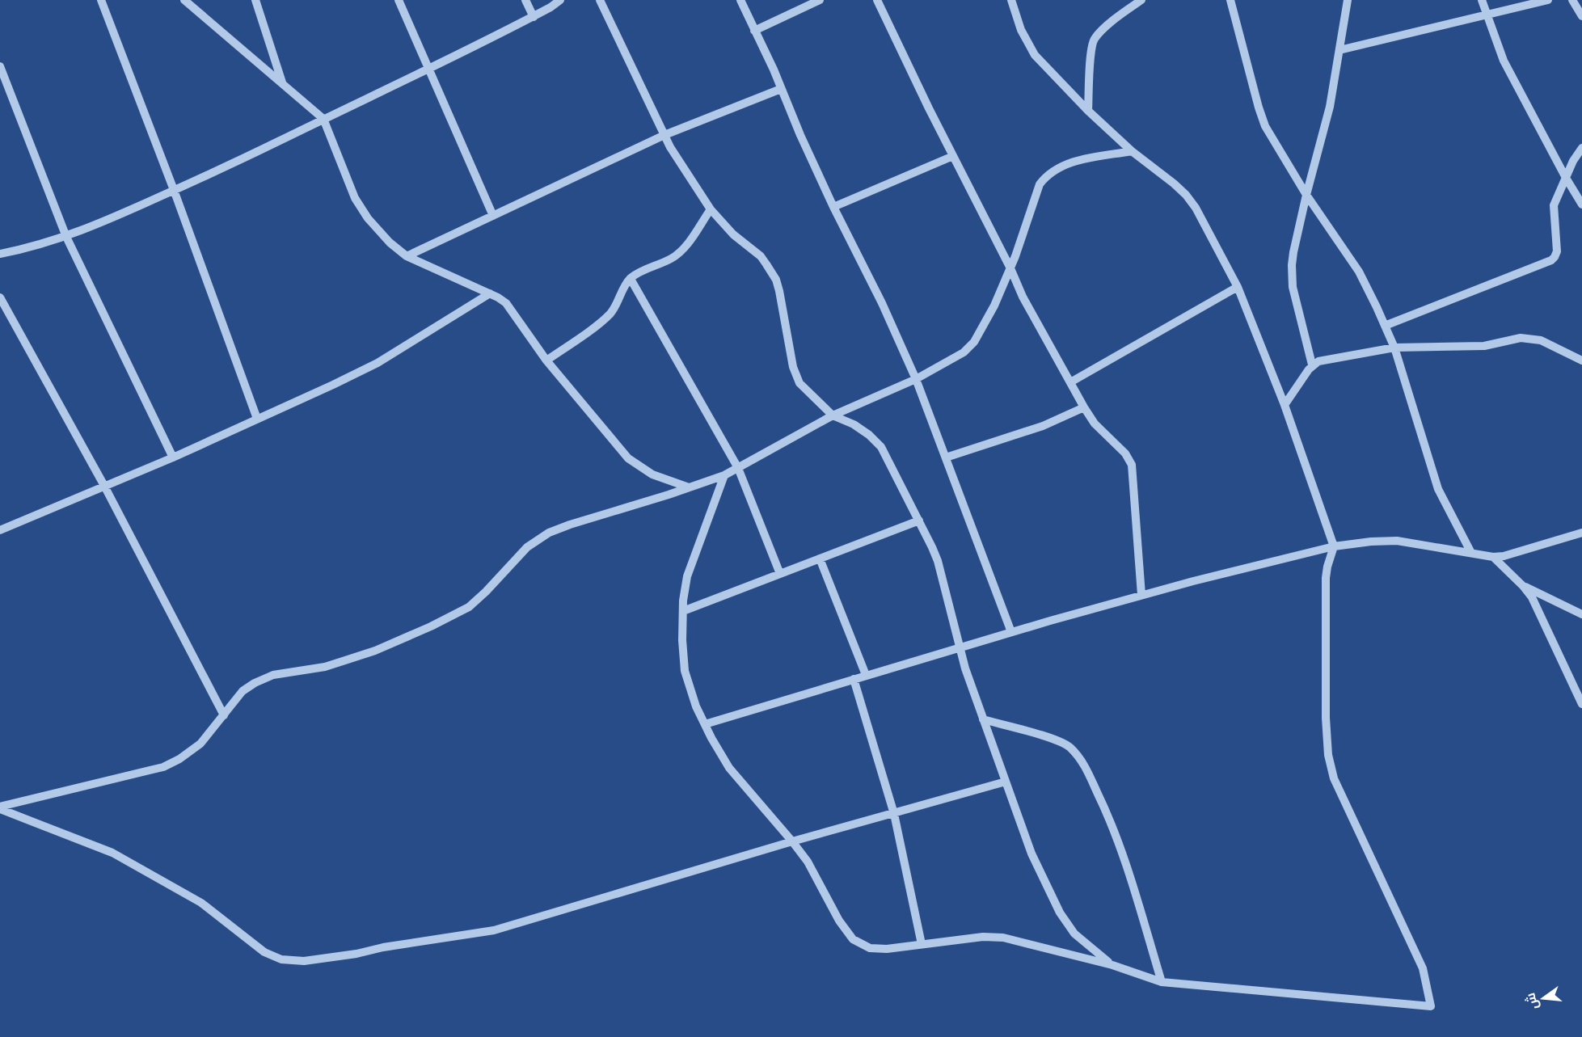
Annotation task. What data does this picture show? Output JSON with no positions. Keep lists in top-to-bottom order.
{
  "north": "left"
}
